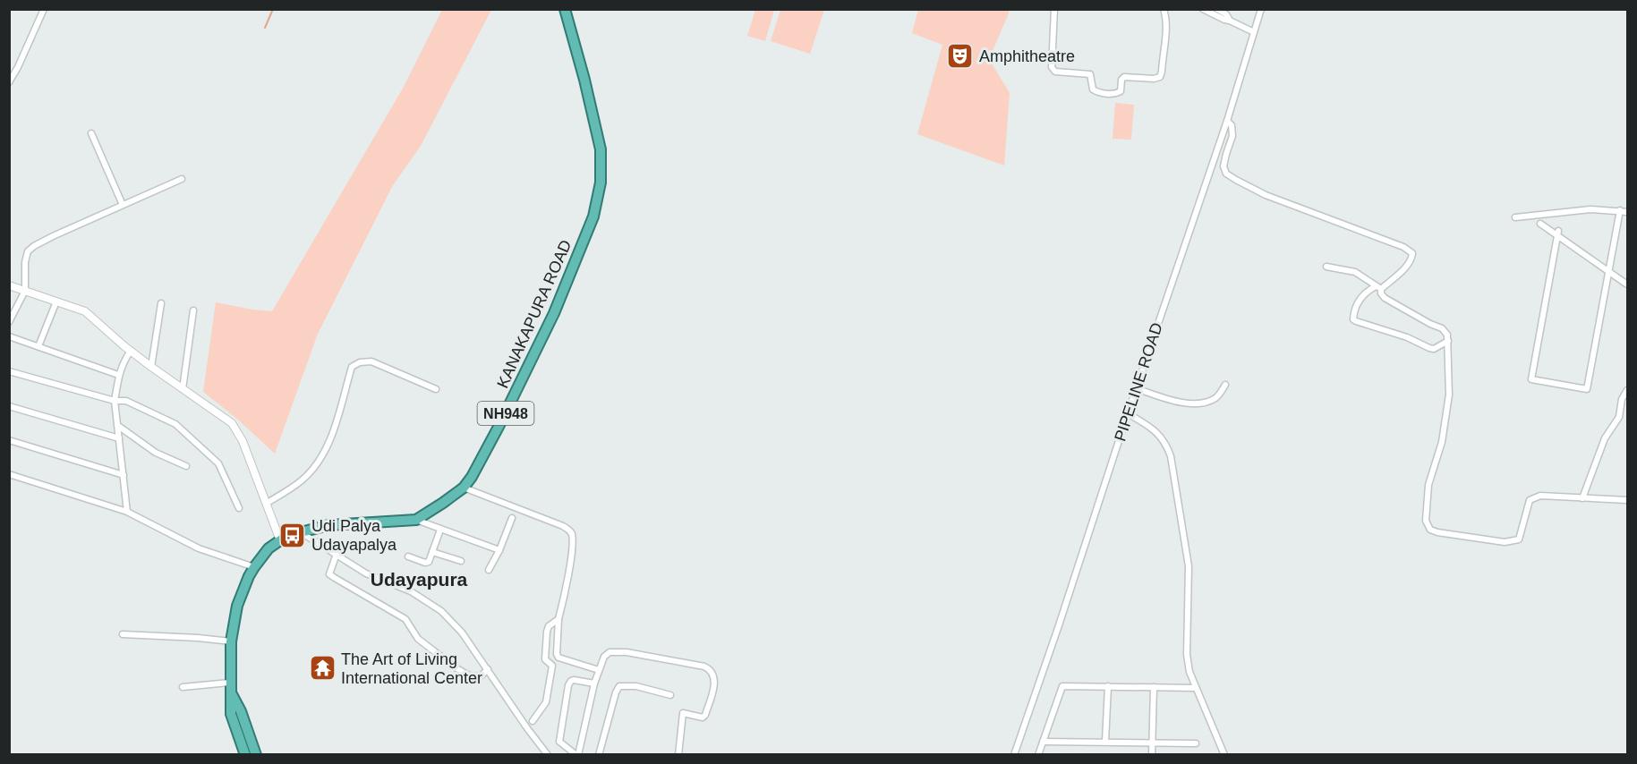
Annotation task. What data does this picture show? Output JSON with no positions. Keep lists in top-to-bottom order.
{
  "streets": {
    "highway": ["KANAKAPURA ROAD", "NH948"],
    "street": ["PIPELINE ROAD"]
  },
  "districts": ["Udayapura"],
  "places": {
    "theatre": ["Amphitheatre"],
    "bus stop": ["Udi Palya Udayapalya"],
    "temple": ["The Art of Living International Center"]
  }
}
